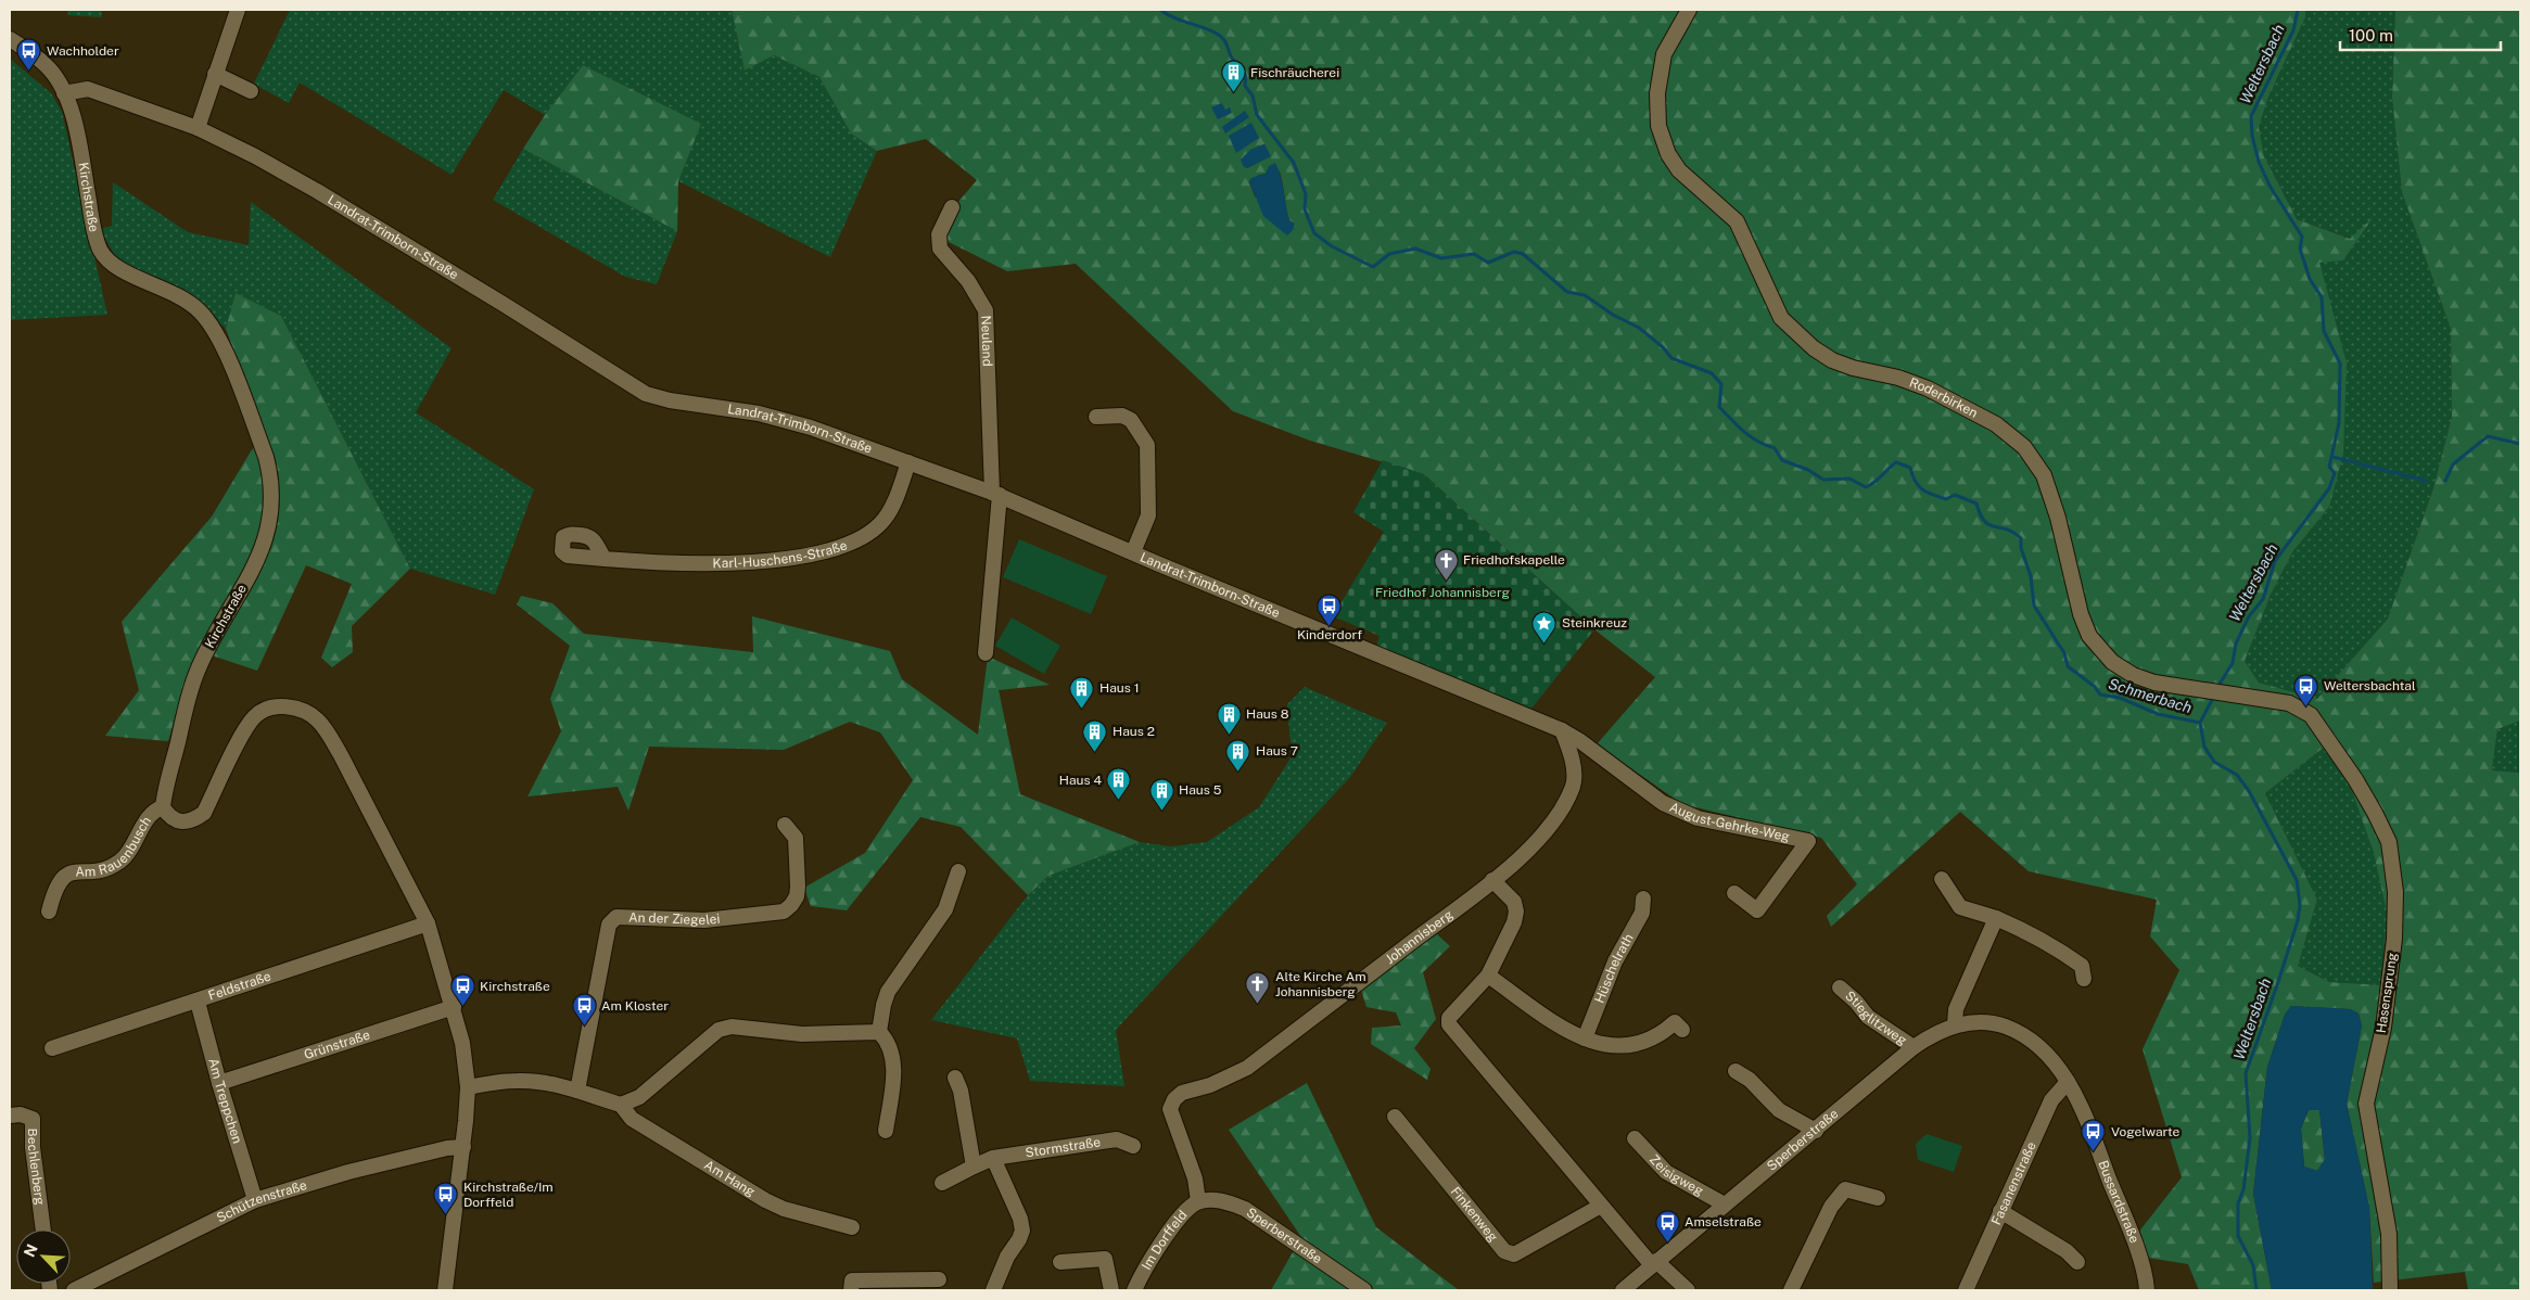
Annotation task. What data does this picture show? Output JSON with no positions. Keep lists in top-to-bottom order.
{
  "streets": {
    "street": [
      "Kirchstraße",
      "Landrat-Trimborn-Straße",
      "Neuland",
      "Roderbirken",
      "Karl-Huschens-Straße",
      "August-Gehrke-Weg",
      "Am Rauenbusch",
      "An der Ziegelei",
      "Johannisberg",
      "Hüschelrath",
      "Feldstraße",
      "Hasensprung",
      "Stieglitzweg",
      "Grünstraße",
      "Am Treppchen",
      "Sperberstraße",
      "Stormstraße",
      "Bechlenberg",
      "Zeisigweg",
      "Am Hang",
      "Fasanenstraße",
      "Schützenstraße",
      "Bussardstraße",
      "Finkenweg",
      "Im Dorffeld"
    ]
  },
  "crossings": [
    ["Kirchstraße", "Landrat-Trimborn-Straße"],
    ["Kirchstraße", "Am Rauenbusch"],
    ["Landrat-Trimborn-Straße", "Neuland"],
    ["Landrat-Trimborn-Straße", "Karl-Huschens-Straße"],
    ["Landrat-Trimborn-Straße", "August-Gehrke-Weg"],
    ["Landrat-Trimborn-Straße", "Johannisberg"],
    ["Roderbirken", "Hasensprung"],
    ["August-Gehrke-Weg", "Johannisberg"],
    ["Johannisberg", "Sperberstraße"],
    ["Johannisberg", "Im Dorffeld"],
    ["Feldstraße", "Am Treppchen"],
    ["Stieglitzweg", "Sperberstraße"],
    ["Grünstraße", "Am Treppchen"],
    ["Am Treppchen", "Schützenstraße"],
    ["Sperberstraße", "Zeisigweg"],
    ["Sperberstraße", "Bussardstraße"],
    ["Sperberstraße", "Im Dorffeld"],
    ["Fasanenstraße", "Bussardstraße"]
  ],
  "water": ["Weltersbach", "Schmerbach"],
  "parks": ["Friedhof Johannisberg"],
  "places": {
    "bus stop": [
      "Wachholder",
      "Kinderdorf",
      "Weltersbachtal",
      "Kirchstraße",
      "Am Kloster",
      "Vogelwarte",
      "Kirchstraße/Im Dorffeld",
      "Amselstraße"
    ],
    "building": [
      "Fischräucherei",
      "Haus 1",
      "Haus 8",
      "Haus 2",
      "Haus 7",
      "Haus 4",
      "Haus 5"
    ],
    "church": ["Friedhofskapelle", "Alte Kirche Am Johannisberg"],
    "place": ["Steinkreuz"]
  },
  "scale_bar": "100 m",
  "north": "top left"
}
